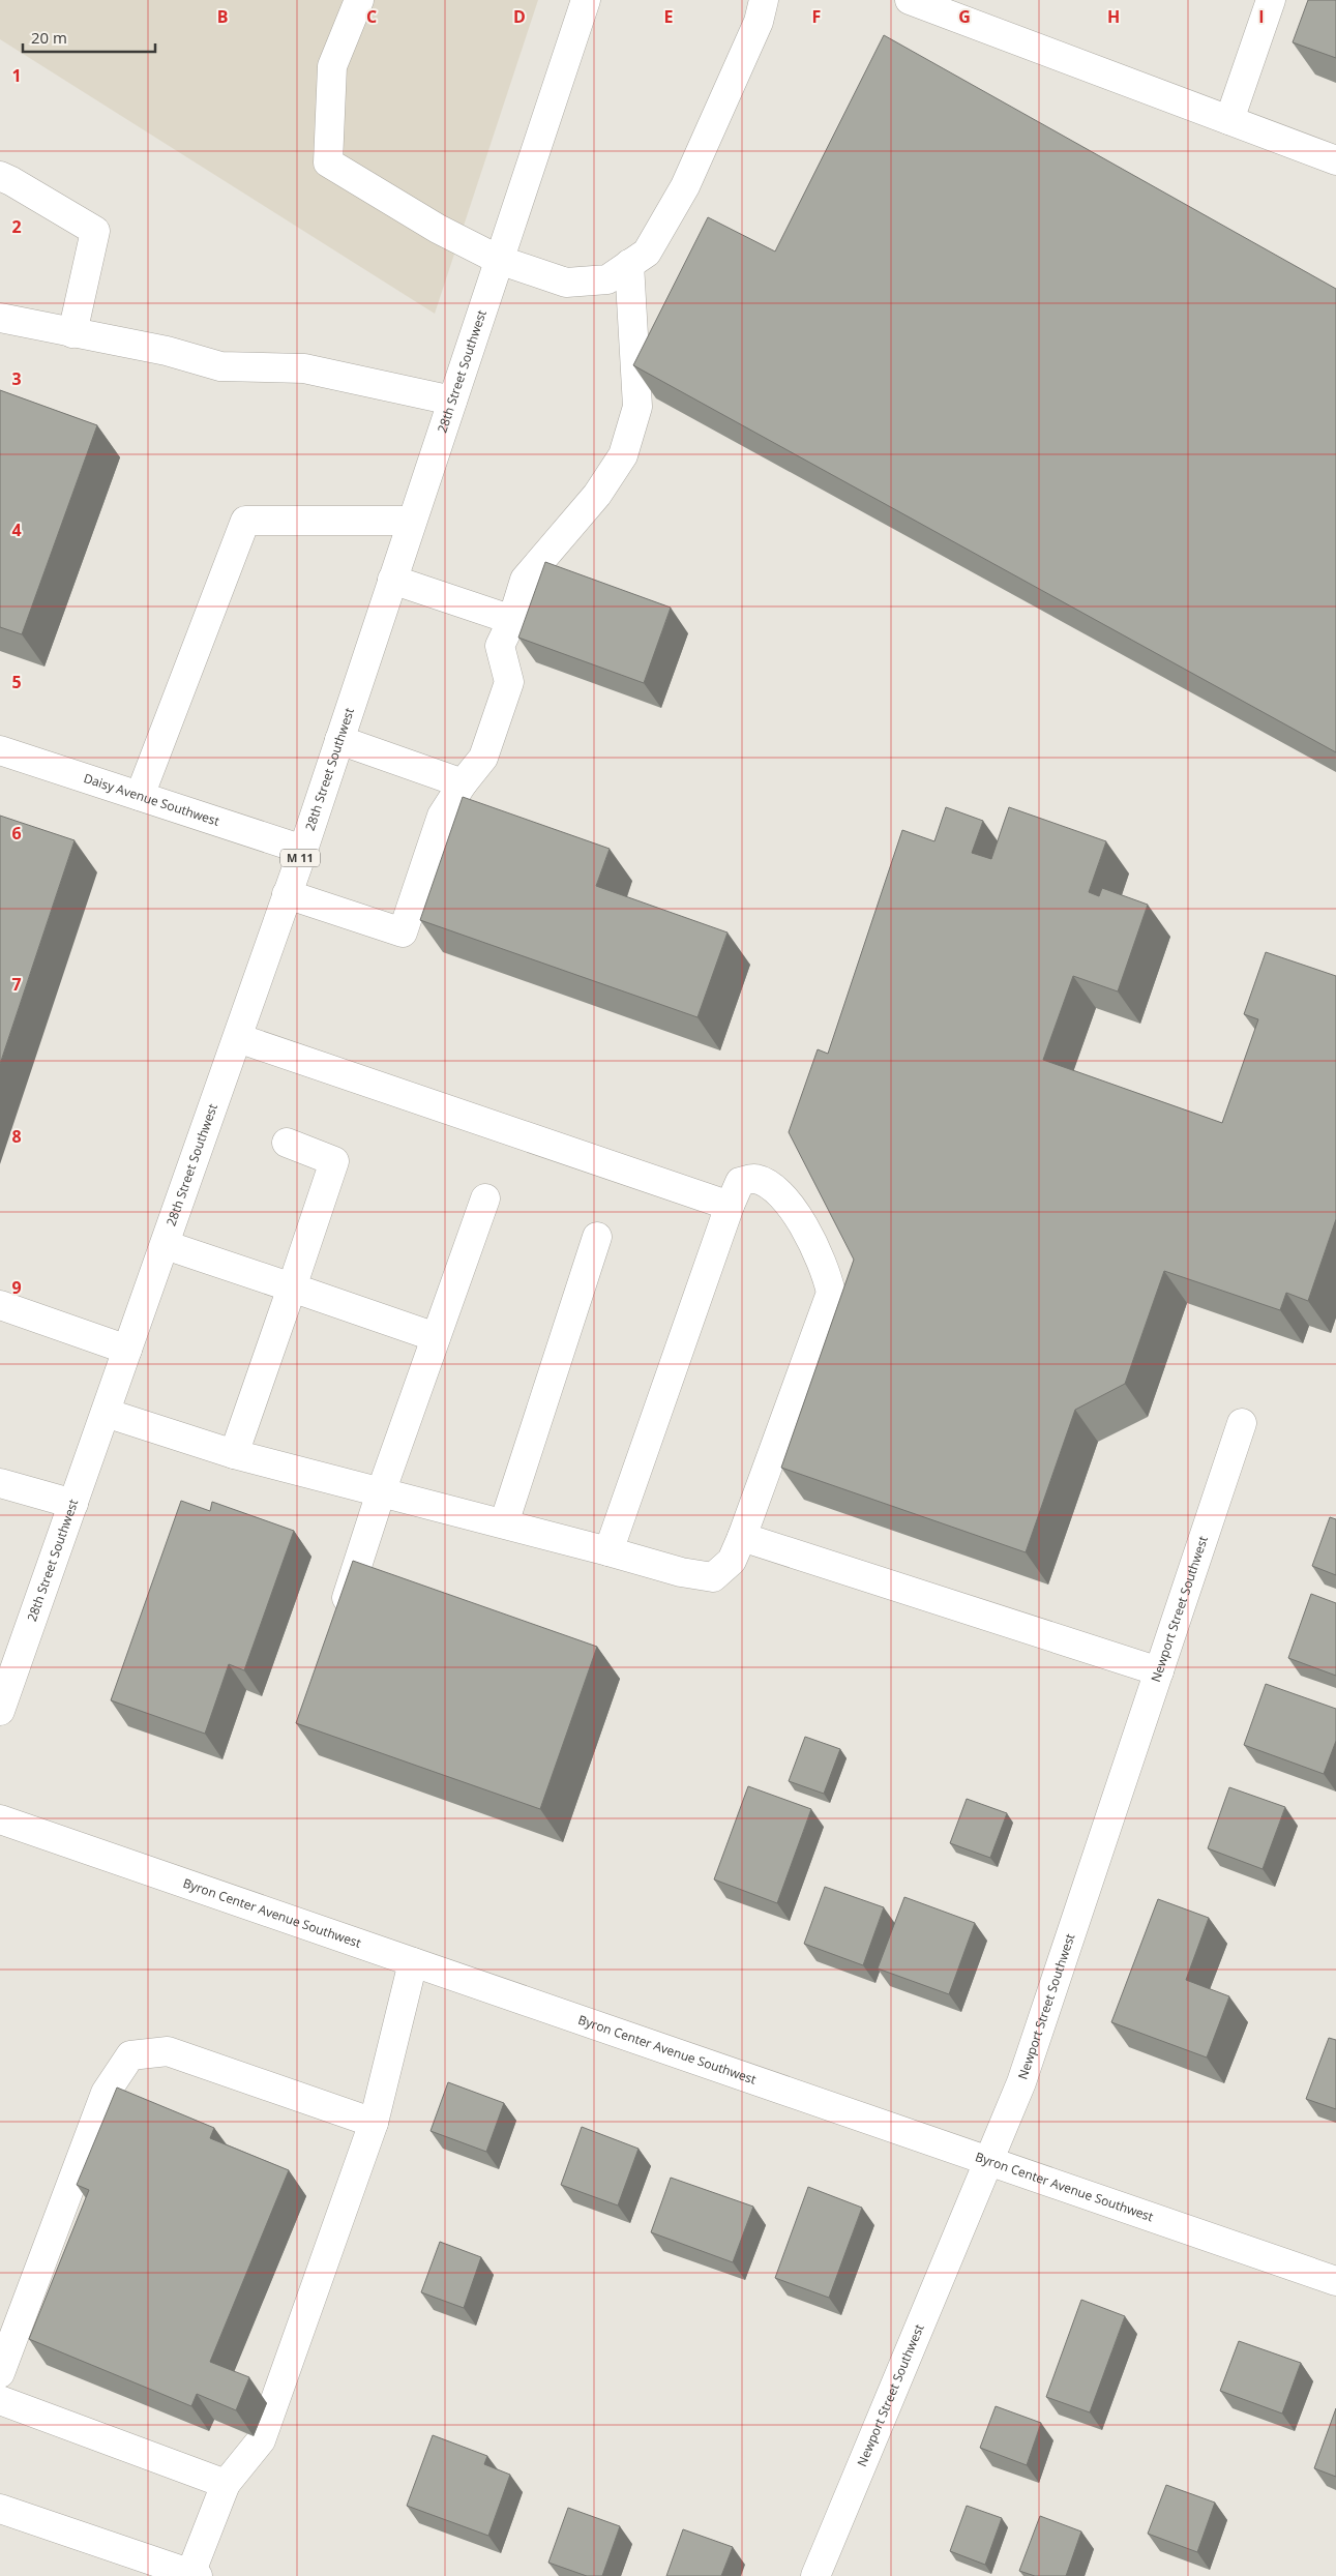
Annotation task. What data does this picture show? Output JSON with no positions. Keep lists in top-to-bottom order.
{
  "streets": {
    "main road": [
      "28th Street Southwest",
      "Daisy Avenue Southwest",
      "M 11",
      "Newport Street Southwest",
      "Byron Center Avenue Southwest"
    ]
  },
  "crossings": [
    ["28th Street Southwest", "Daisy Avenue Southwest"],
    ["Newport Street Southwest", "Byron Center Avenue Southwest"]
  ],
  "scale_bar": "20 m",
  "grid": {
    "columns": [
      "B",
      "C",
      "D",
      "E",
      "F",
      "G",
      "H",
      "I"
    ],
    "rows": [
      "1",
      "2",
      "3",
      "4",
      "5",
      "6",
      "7",
      "8",
      "9"
    ]
  }
}
